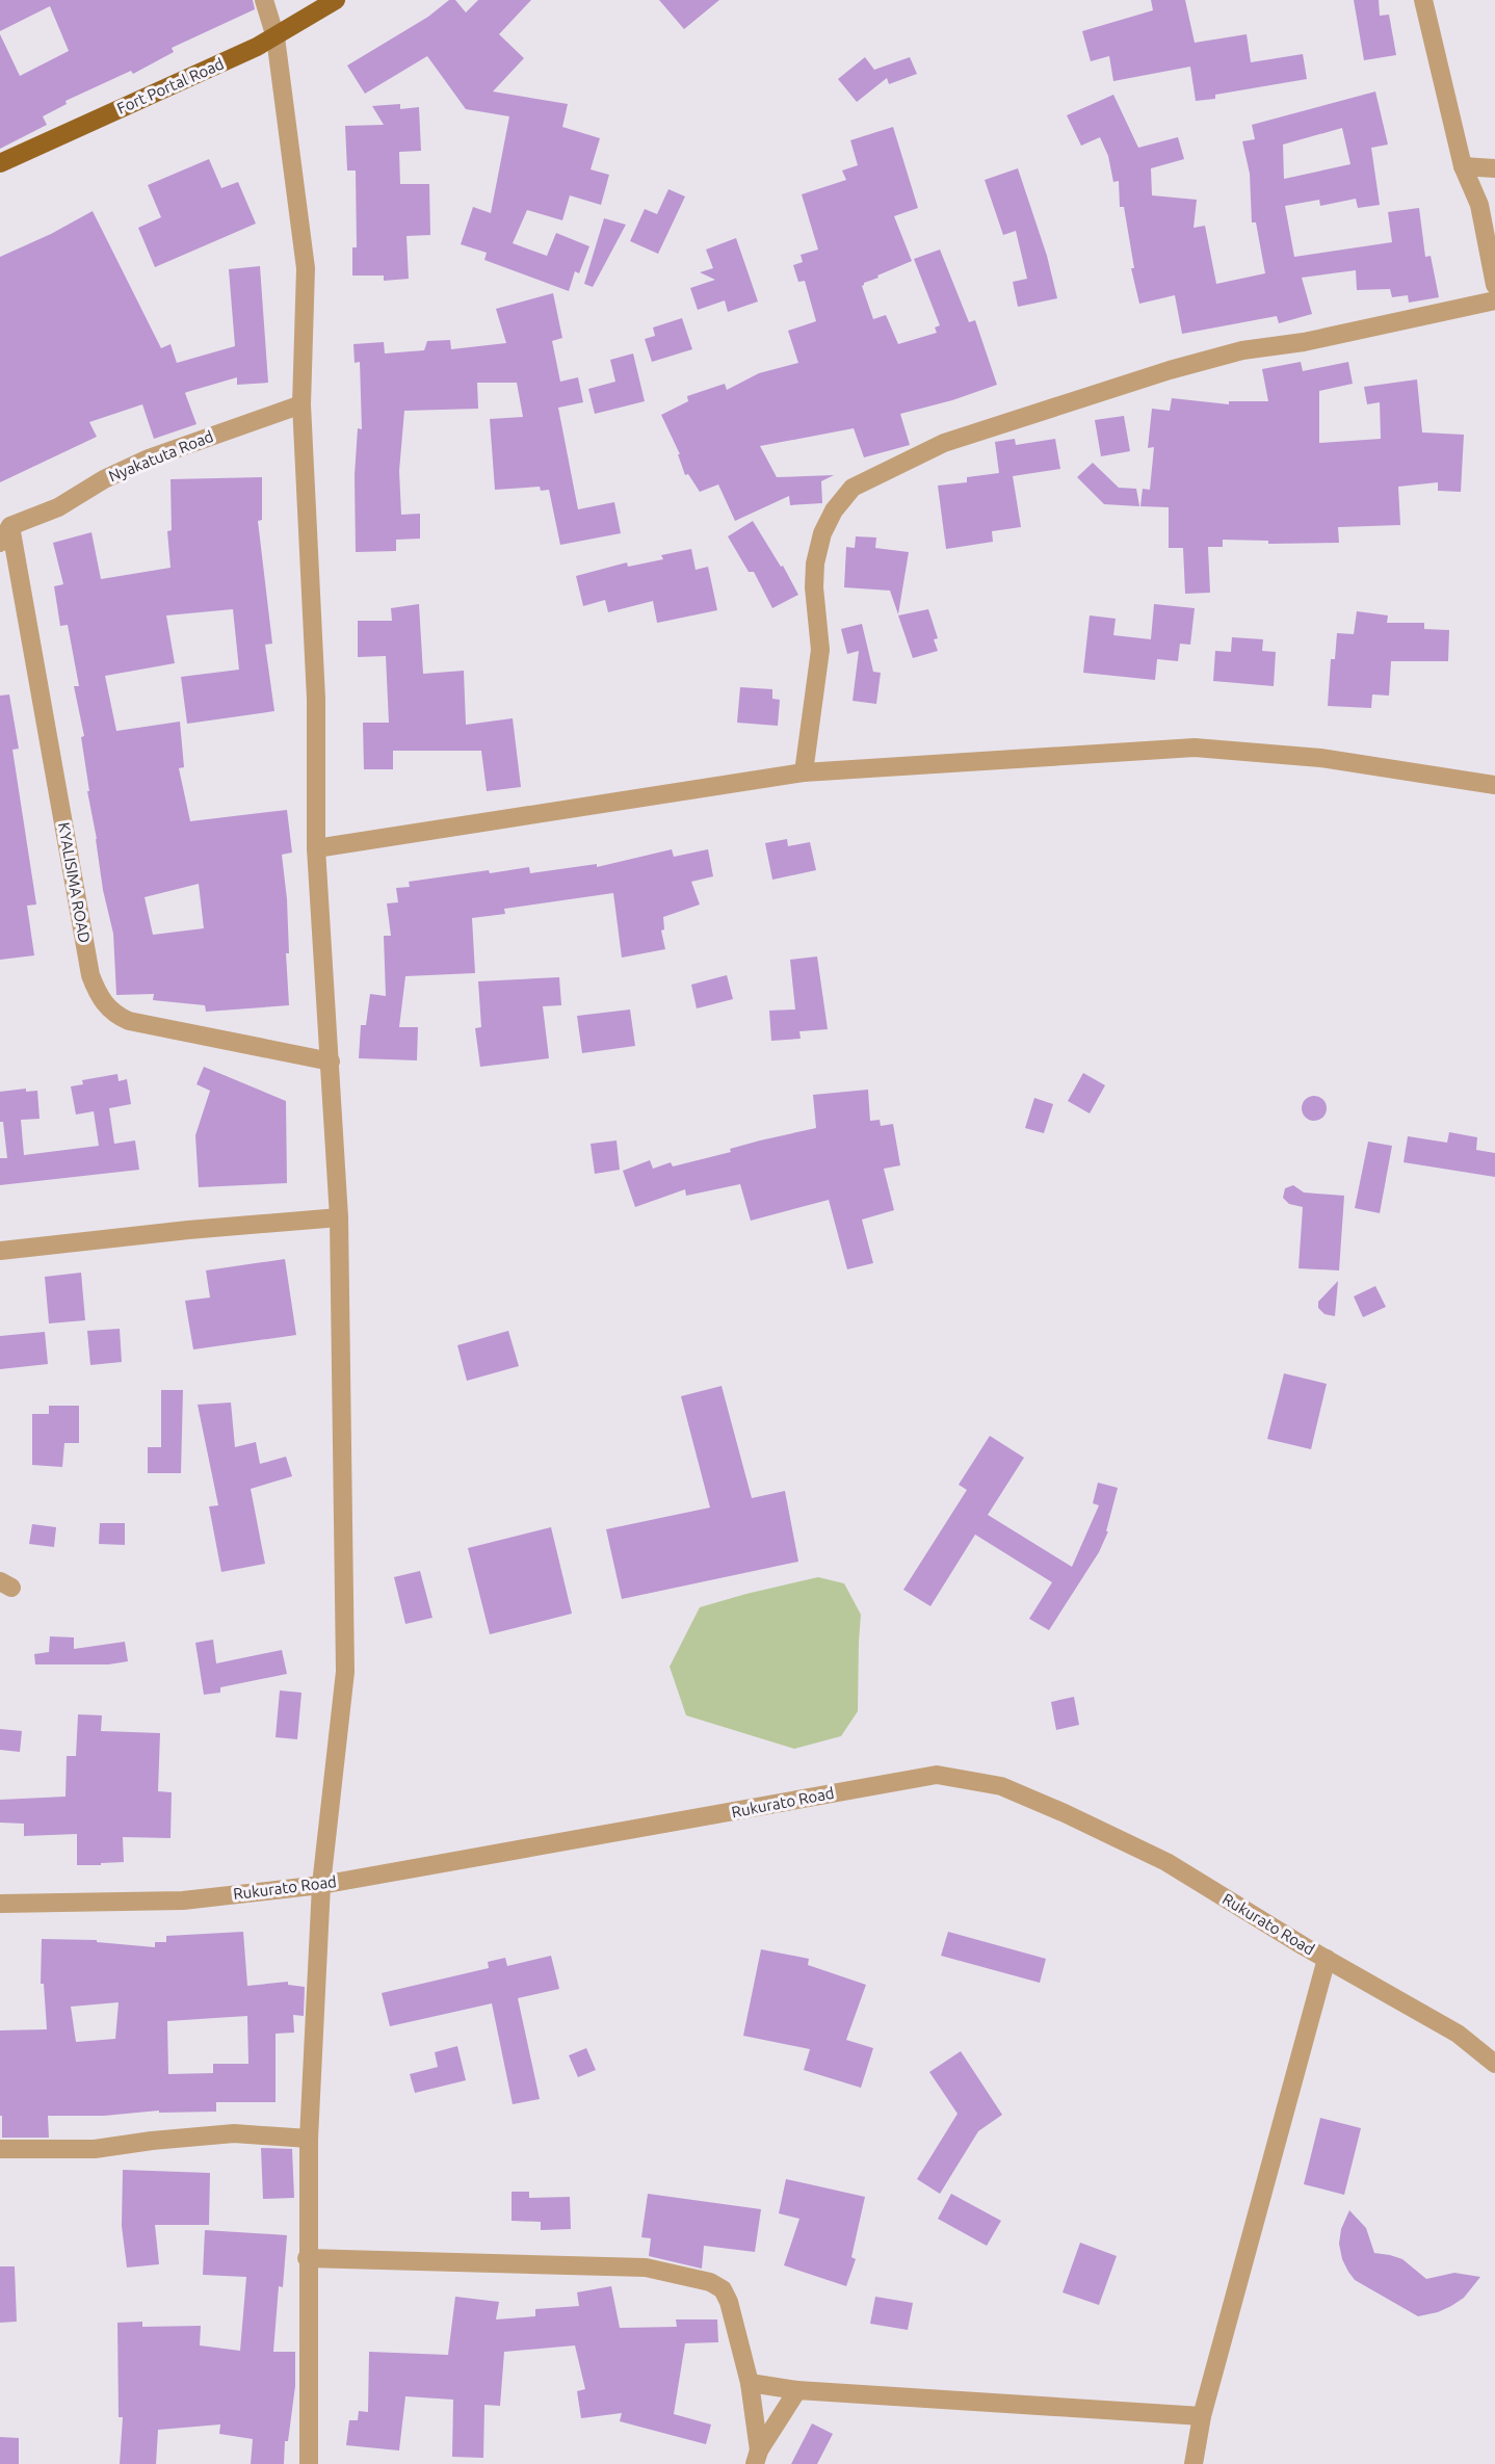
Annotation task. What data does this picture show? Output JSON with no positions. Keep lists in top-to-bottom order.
{
  "streets": {
    "main road": ["Fort Portal Road"],
    "street": ["Nyakatuta Road", "KYALISIMA ROAD", "Rukurato Road"]
  },
  "crossings": [
    ["Nyakatuta Road", "KYALISIMA ROAD"]
  ]
}
